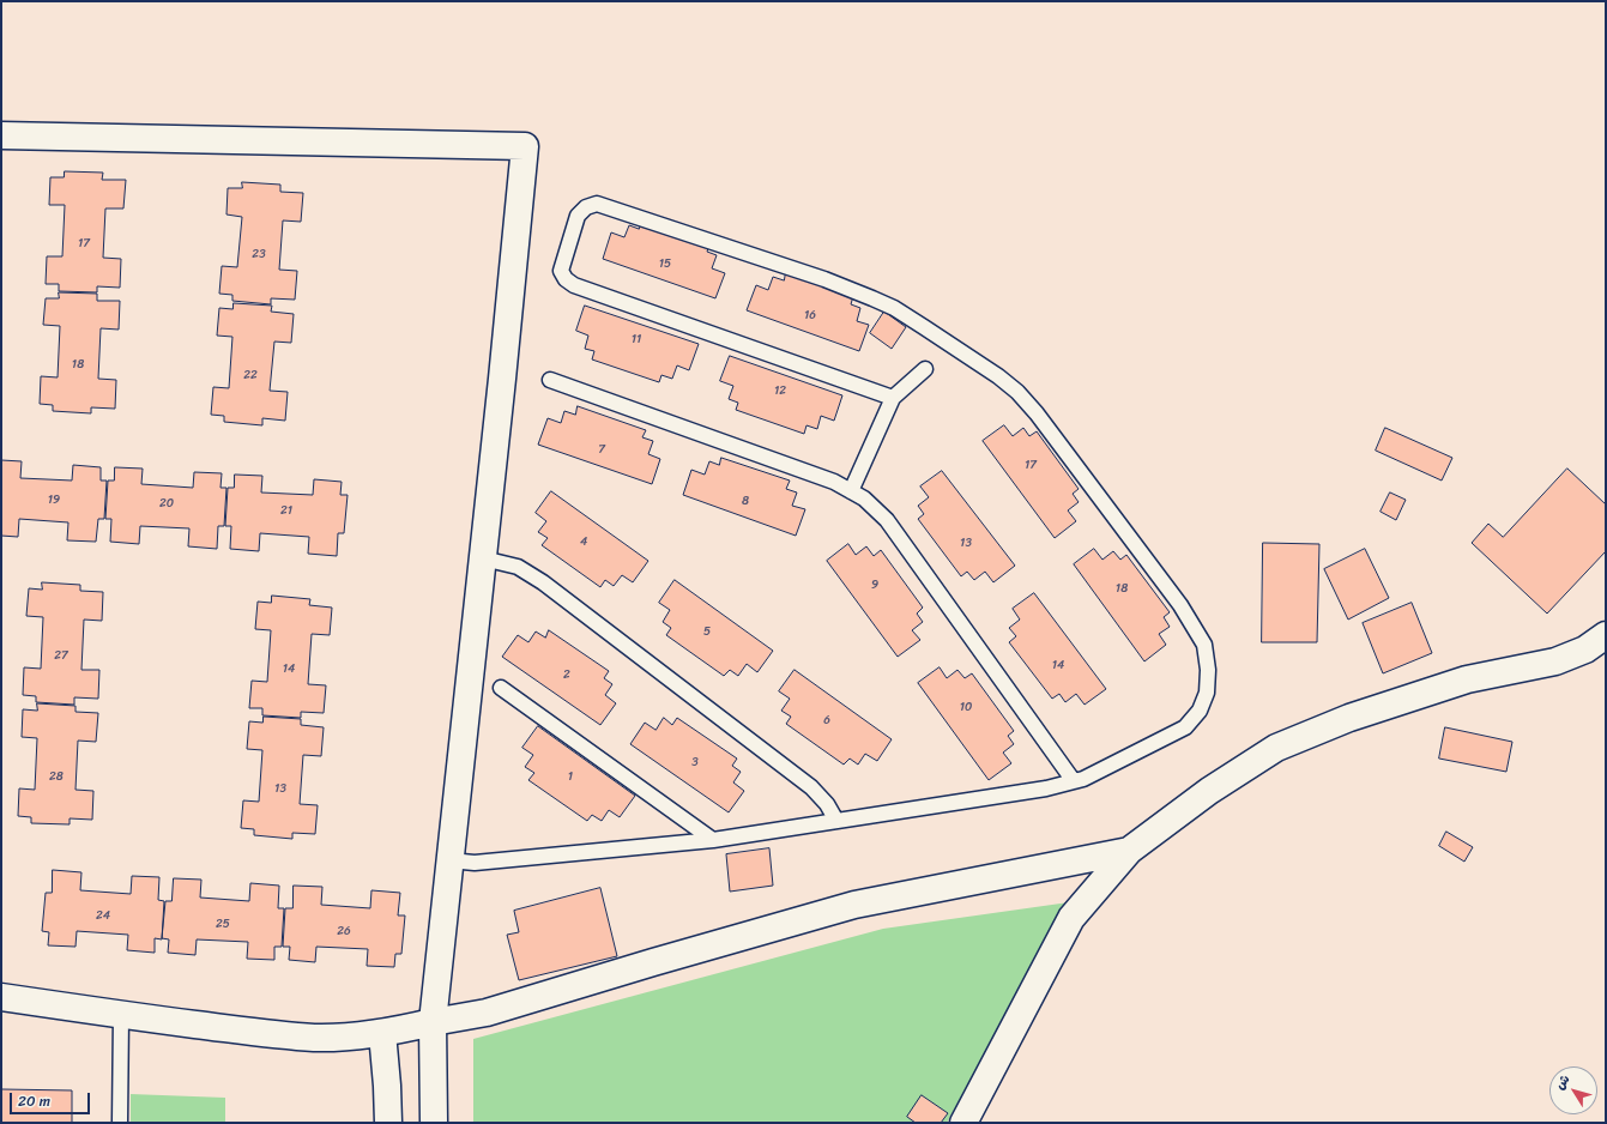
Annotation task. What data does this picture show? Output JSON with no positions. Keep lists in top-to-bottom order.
{
  "house_numbers": [
    "17",
    "23",
    "15",
    "16",
    "11",
    "18",
    "22",
    "12",
    "7",
    "17",
    "19",
    "8",
    "20",
    "21",
    "4",
    "13",
    "9",
    "18",
    "5",
    "27",
    "14",
    "14",
    "2",
    "10",
    "6",
    "3",
    "28",
    "1",
    "13",
    "24",
    "25",
    "26"
  ],
  "scale_bar": "20 m",
  "north": "top left"
}
